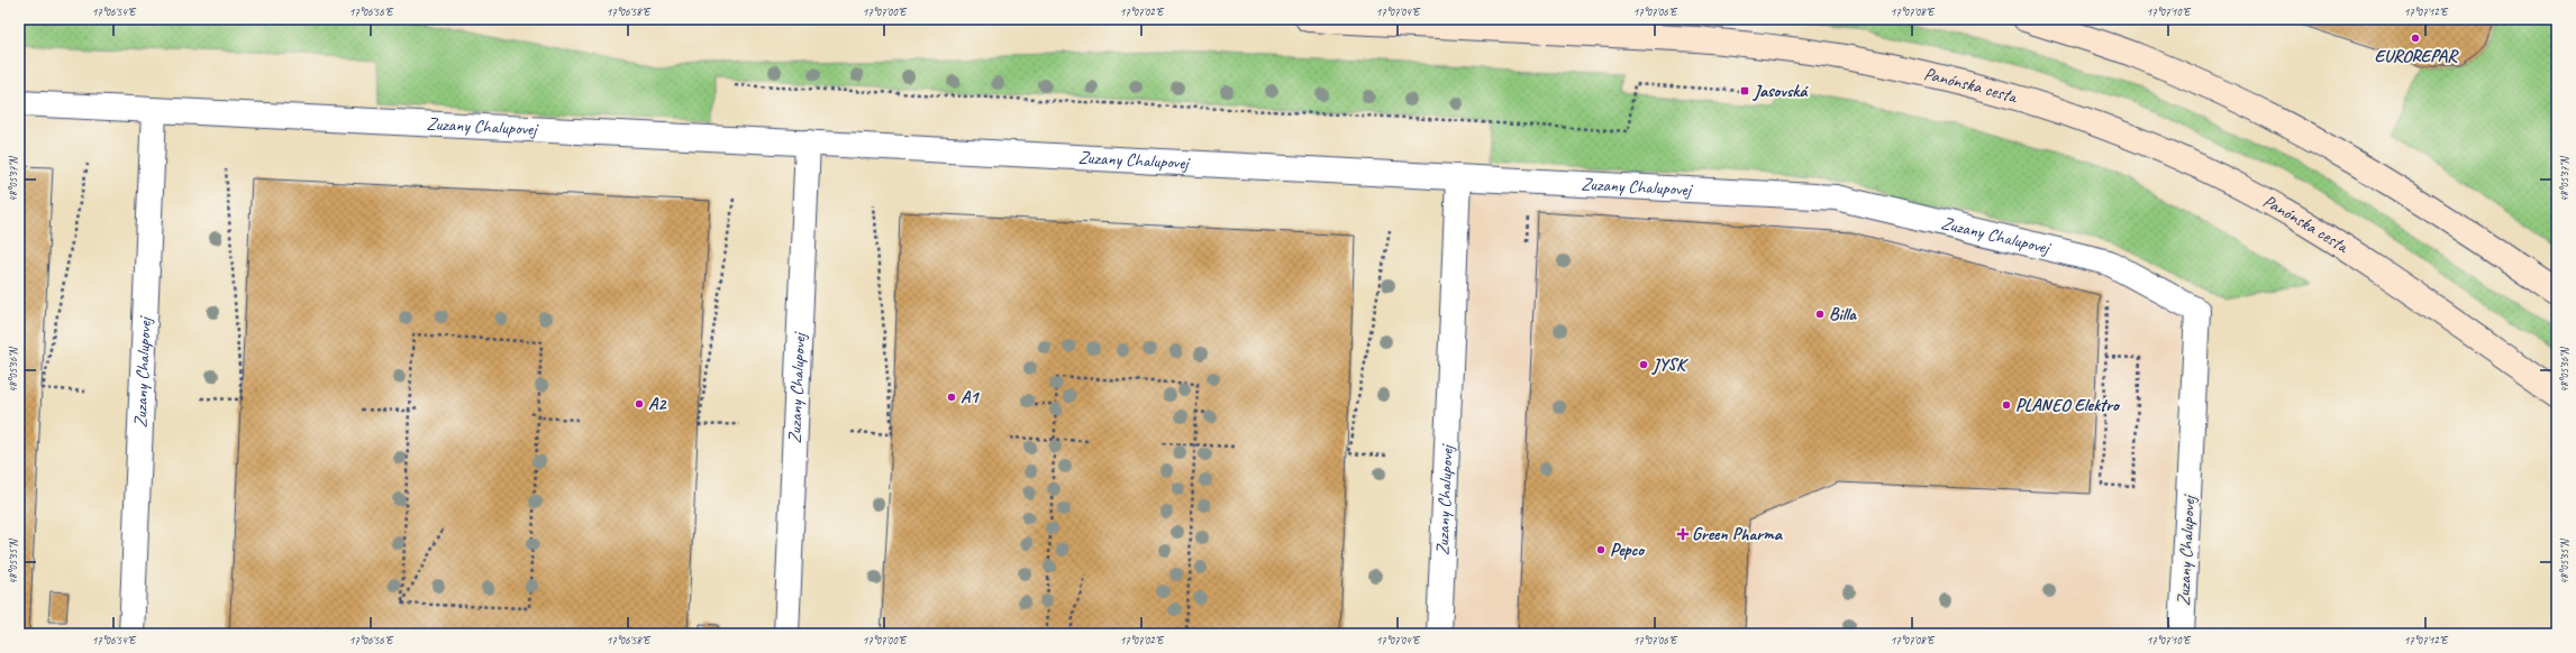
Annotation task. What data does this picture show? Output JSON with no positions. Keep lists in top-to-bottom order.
{
  "streets": {
    "main road": ["Panónska cesta"],
    "street": ["Zuzany Chalupovej"]
  },
  "places": {
    "other": [
      "EUROREPAR",
      "Billa",
      "JYSK",
      "A1",
      "A2",
      "PLANEO Elektro",
      "Pepco"
    ],
    "transit": ["Jasovská"],
    "health": ["Green Pharma"]
  },
  "coordinates": [
    "17°06'54\"E",
    "17°06'56\"E",
    "17°06'58\"E",
    "17°07'00\"E",
    "17°07'02\"E",
    "17°07'04\"E",
    "17°07'06\"E",
    "17°07'08\"E",
    "17°07'10\"E",
    "17°07'12\"E",
    "48°05'37\"N",
    "48°05'36\"N",
    "48°05'35\"N"
  ]
}
